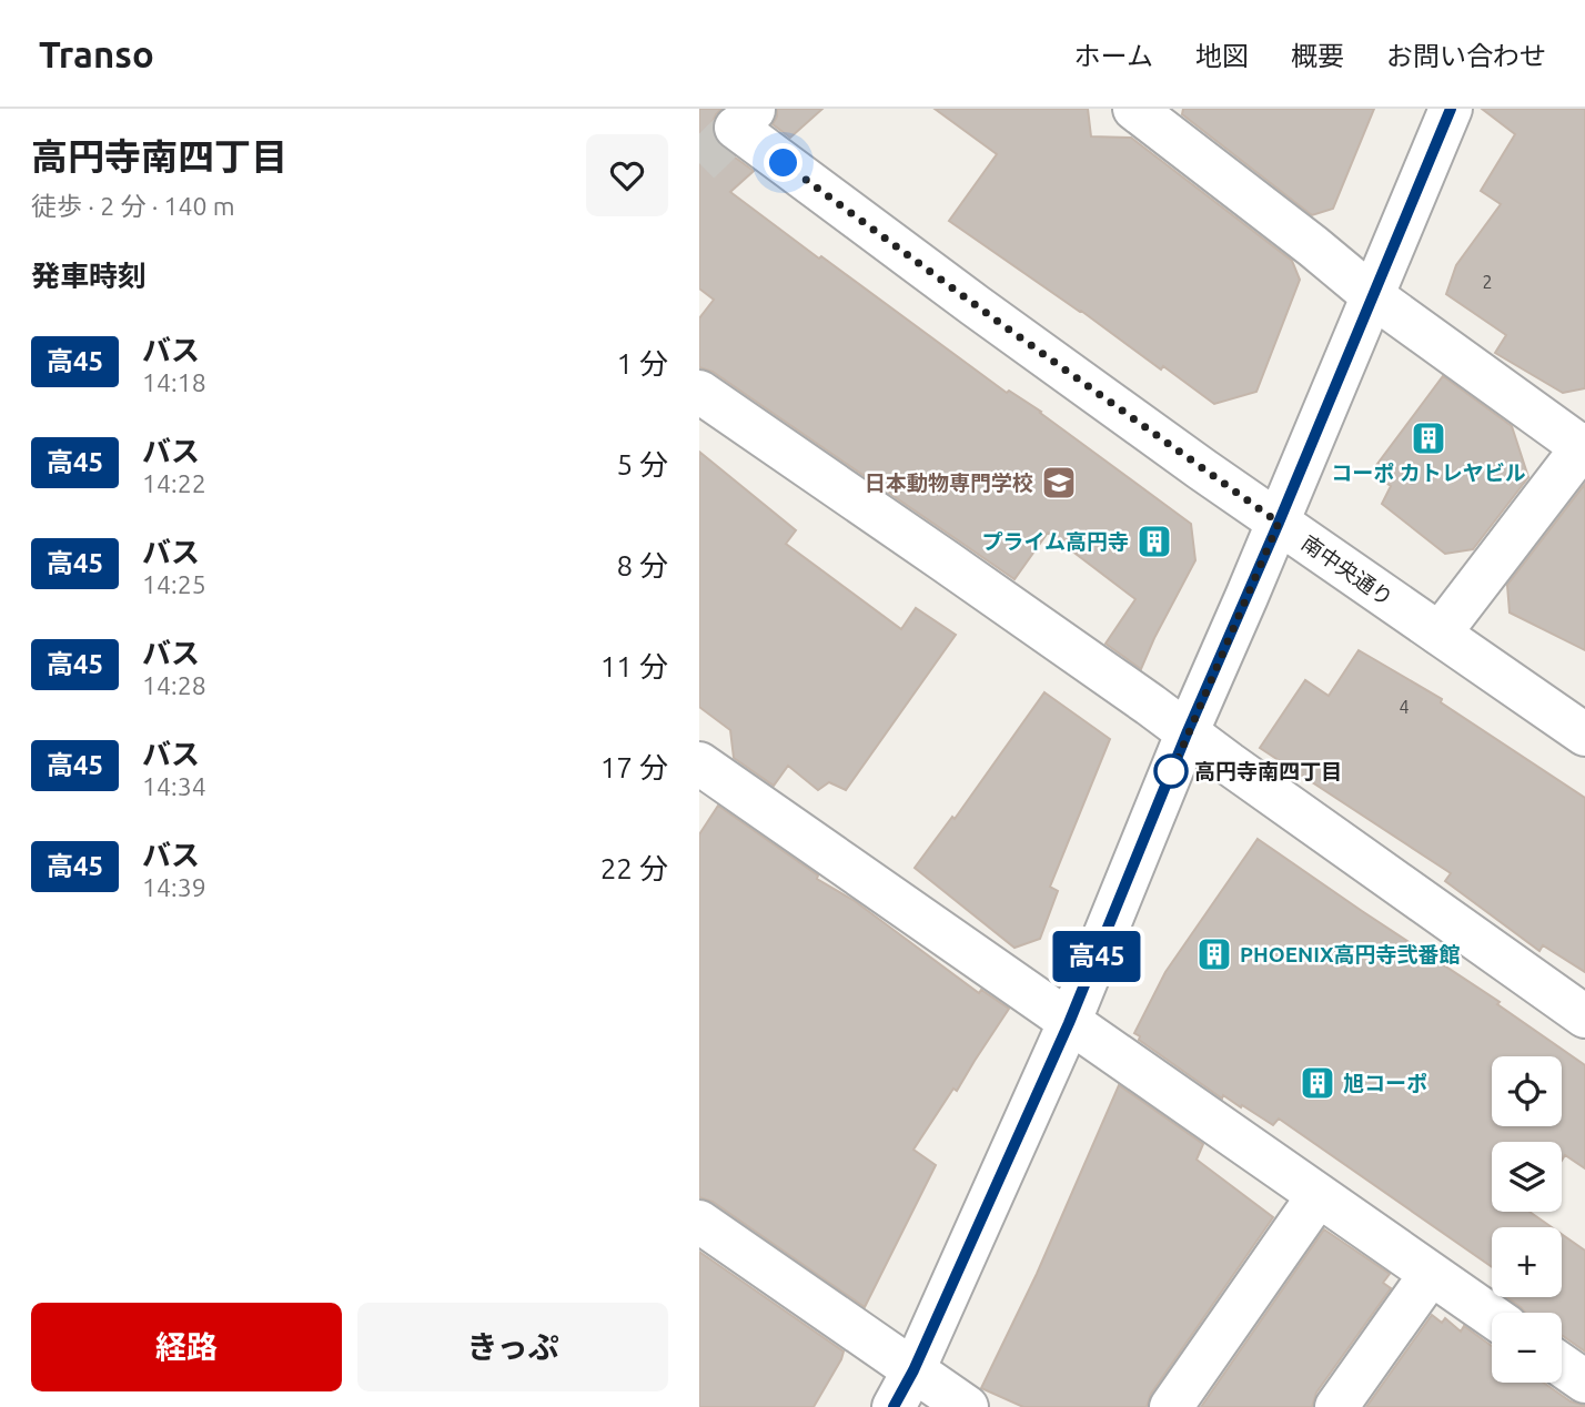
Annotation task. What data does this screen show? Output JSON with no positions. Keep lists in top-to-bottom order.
{
  "streets": {
    "street": ["南中央通り"]
  },
  "places": {
    "building": [
      "コーポ カトレヤビル",
      "プライム高円寺",
      "PHOENIX高円寺弐番館",
      "旭コーポ"
    ],
    "school or university": ["日本動物専門学校"],
    "other": ["高円寺南四丁目"]
  },
  "lines": ["bus line 高45"],
  "house_numbers": ["2", "4"],
  "page": {
    "header": "Transo",
    "nav": [
      "ホーム",
      "地図",
      "概要",
      "お問い合わせ"
    ],
    "heading": [
      ["高円寺南四丁目", "徒歩 · 2 分 · 140 m"],
      "発車時刻"
    ],
    "on_map": "高45",
    "list": [
      {
        "mark": "高45",
        "name": "バス",
        "note": "14:18",
        "value": "1 分"
      },
      {
        "mark": "高45",
        "name": "バス",
        "note": "14:22",
        "value": "5 分"
      },
      {
        "mark": "高45",
        "name": "バス",
        "note": "14:25",
        "value": "8 分"
      },
      {
        "mark": "高45",
        "name": "バス",
        "note": "14:28",
        "value": "11 分"
      },
      {
        "mark": "高45",
        "name": "バス",
        "note": "14:34",
        "value": "17 分"
      },
      {
        "mark": "高45",
        "name": "バス",
        "note": "14:39",
        "value": "22 分"
      }
    ],
    "map_buttons": ["+", "−"],
    "buttons": ["経路", "きっぷ"]
  }
}
